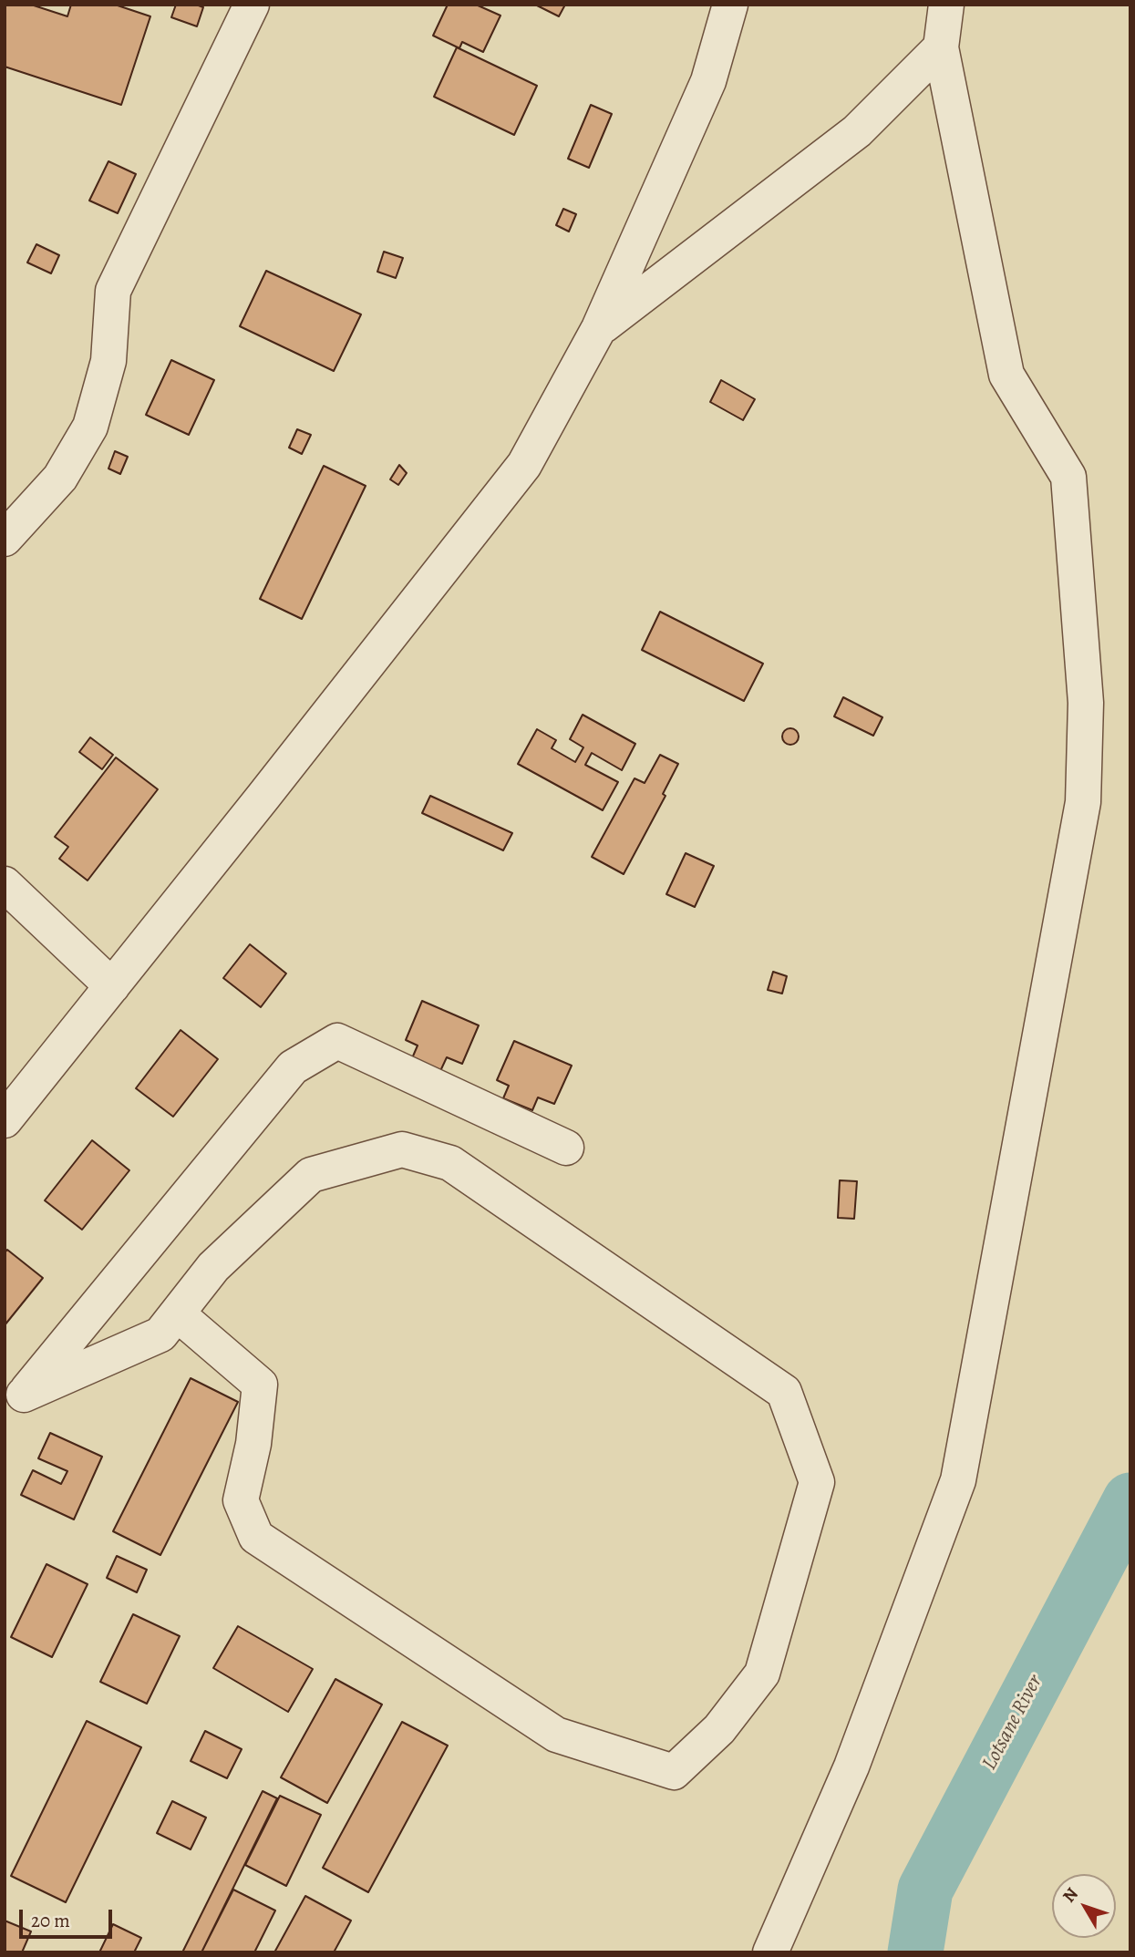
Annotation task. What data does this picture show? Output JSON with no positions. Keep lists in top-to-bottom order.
{
  "water": ["Lotsane River"],
  "scale_bar": "20 m",
  "north": "top left"
}
